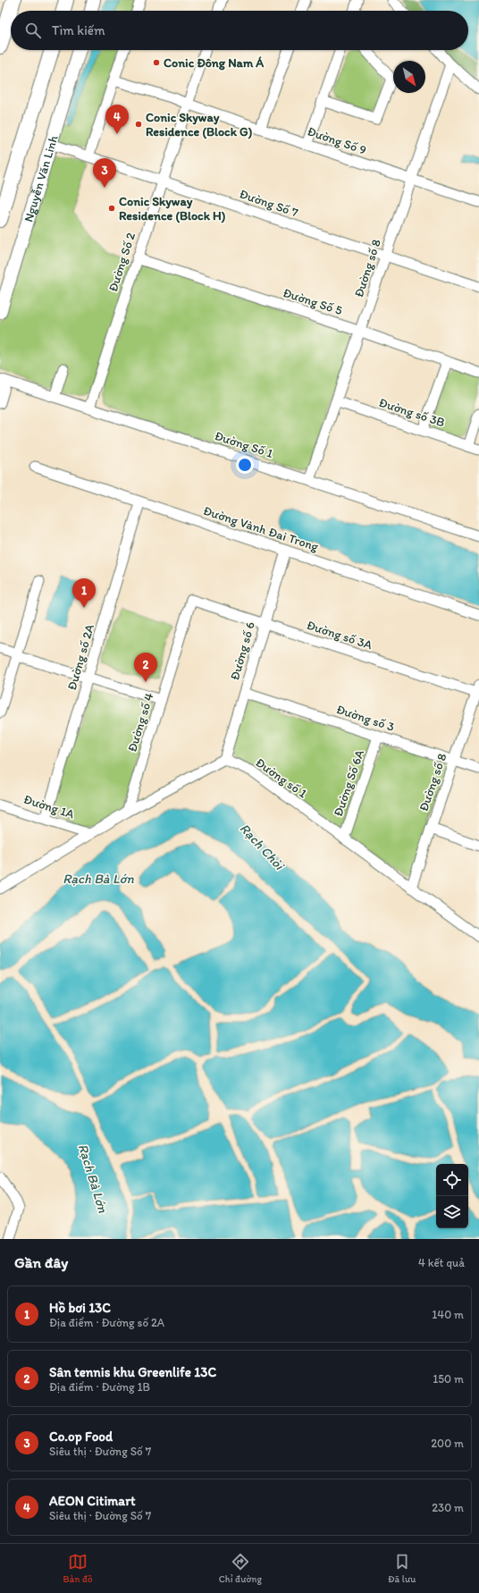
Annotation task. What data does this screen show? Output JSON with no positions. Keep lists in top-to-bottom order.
{
  "streets": {
    "main road": ["Nguyễn Văn Linh"],
    "street": [
      "Đường Số 9",
      "Đường Số 7",
      "Đường Số 2",
      "Đường số 8",
      "Đường Số 5",
      "Đường số 3B",
      "Đường Số 1",
      "Đường Vành Đai Trong",
      "Đường số 3A",
      "Đường số 6",
      "Đường số 2A",
      "Đường số 3",
      "Đường số 4",
      "Đường số 1",
      "Đường Số 6A",
      "Đường 1A"
    ]
  },
  "crossings": [
    ["Đường Số 9", "Đường Số 2"],
    ["Đường Số 9", "Đường số 8"],
    ["Nguyễn Văn Linh", "Đường Số 7"],
    ["Đường Số 7", "Đường Số 2"],
    ["Đường Số 7", "Đường số 8"],
    ["Đường Số 2", "Đường Số 5"],
    ["Đường Số 2", "Đường Số 1"],
    ["Đường số 8", "Đường Số 5"],
    ["Đường số 8", "Đường số 3B"],
    ["Đường số 8", "Đường Số 1"],
    ["Đường số 8", "Đường số 3A"],
    ["Đường số 8", "Đường số 3"],
    ["Đường số 8", "Đường số 1"],
    ["Đường Vành Đai Trong", "Đường số 6"],
    ["Đường Vành Đai Trong", "Đường số 2A"],
    ["Đường số 3A", "Đường số 6"],
    ["Đường số 3A", "Đường số 4"],
    ["Đường số 6", "Đường số 3"],
    ["Đường số 6", "Đường số 1"],
    ["Đường số 2A", "Đường 1A"],
    ["Đường số 3", "Đường Số 6A"],
    ["Đường số 1", "Đường Số 6A"]
  ],
  "water": ["Rạch Chòi", "Rạch Bà Lớn"],
  "places": ["Conic Đông Nam Á", "Conic Skyway Residence (Block G)", "Conic Skyway Residence (Block H)"],
  "north": "bottom right",
  "page": {
    "search": "Tìm kiếm",
    "pins": [
      "4",
      "3",
      "1",
      "2"
    ],
    "heading": ["Gần đây", "4 kết quả"],
    "list": [
      {
        "mark": "1",
        "name": "Hồ bơi 13C",
        "note": "Địa điểm · Đường số 2A",
        "value": "140 m"
      },
      {
        "mark": "2",
        "name": "Sân tennis khu Greenlife 13C",
        "note": "Địa điểm · Đường 1B",
        "value": "150 m"
      },
      {
        "mark": "3",
        "name": "Co.op Food",
        "note": "Siêu thị · Đường Số 7",
        "value": "200 m"
      },
      {
        "mark": "4",
        "name": "AEON Citimart",
        "note": "Siêu thị · Đường Số 7",
        "value": "230 m"
      }
    ],
    "nav": ["Bản đồ", "Chỉ đường", "Đã lưu"]
  }
}
